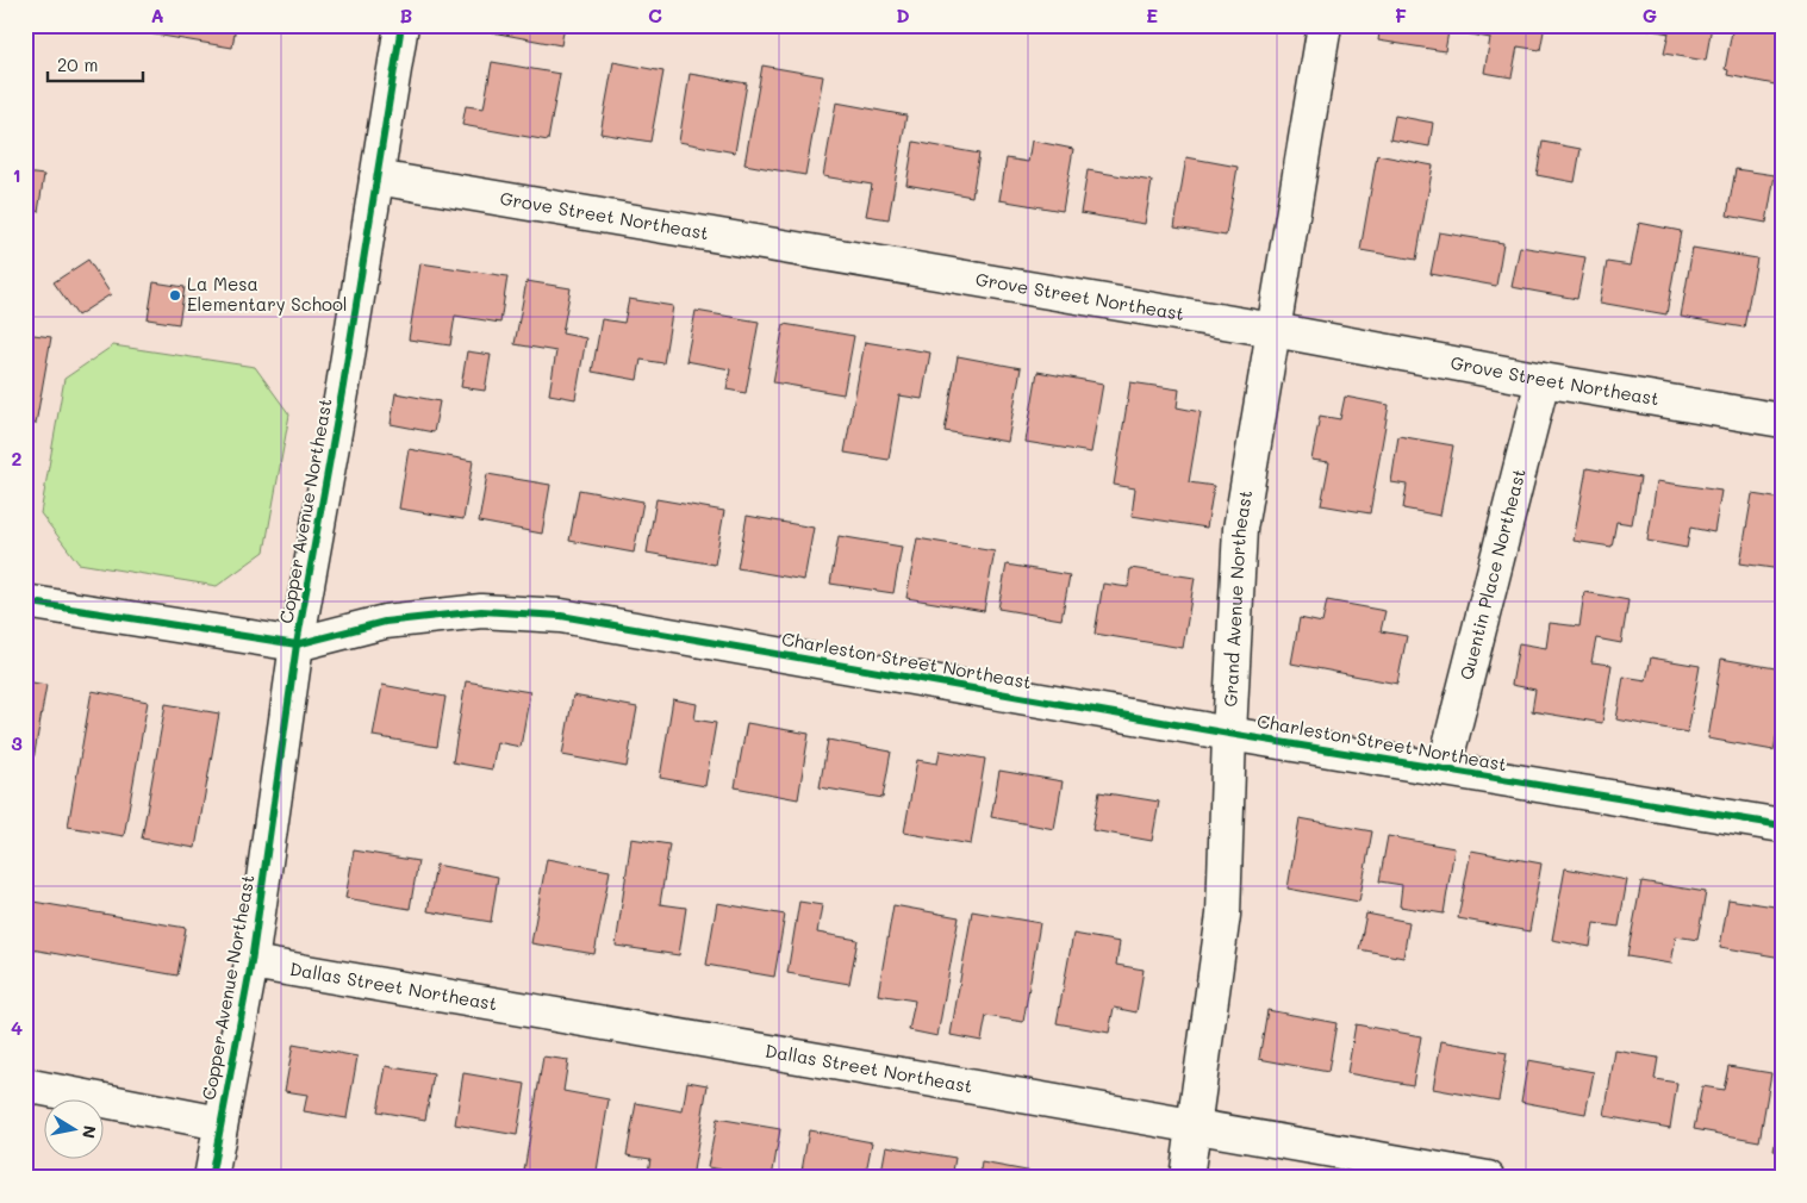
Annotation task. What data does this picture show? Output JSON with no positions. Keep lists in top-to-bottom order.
{
  "streets": {
    "street": [
      "Grove Street Northeast",
      "Copper Avenue Northeast",
      "Quentin Place Northeast",
      "Grand Avenue Northeast",
      "Charleston Street Northeast",
      "Dallas Street Northeast"
    ]
  },
  "crossings": [
    ["Grove Street Northeast", "Copper Avenue Northeast"],
    ["Grove Street Northeast", "Quentin Place Northeast"],
    ["Grove Street Northeast", "Grand Avenue Northeast"],
    ["Copper Avenue Northeast", "Charleston Street Northeast"],
    ["Copper Avenue Northeast", "Dallas Street Northeast"],
    ["Quentin Place Northeast", "Charleston Street Northeast"],
    ["Grand Avenue Northeast", "Charleston Street Northeast"],
    ["Grand Avenue Northeast", "Dallas Street Northeast"]
  ],
  "places": ["La Mesa Elementary School"],
  "scale_bar": "20 m",
  "north": "right",
  "grid": {
    "columns": [
      "A",
      "B",
      "C",
      "D",
      "E",
      "F",
      "G"
    ],
    "rows": [
      "1",
      "2",
      "3",
      "4"
    ]
  }
}
